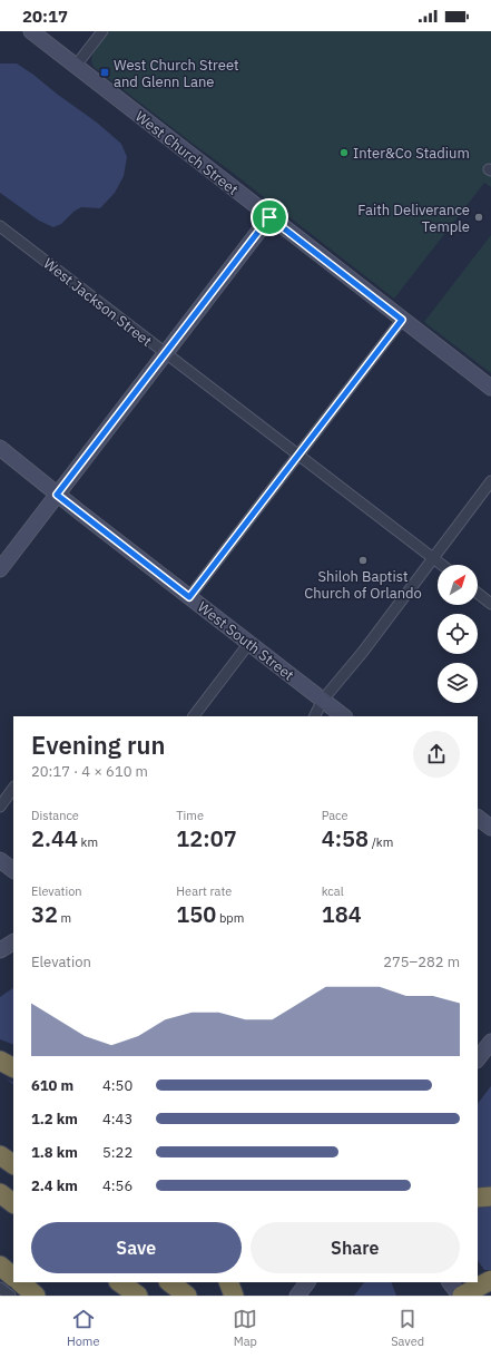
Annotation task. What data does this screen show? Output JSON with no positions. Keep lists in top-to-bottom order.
{
  "streets": {
    "street": ["West Church Street", "West Jackson Street", "West South Street"]
  },
  "places": {
    "transit": ["West Church Street and Glenn Lane"],
    "other": ["Inter&Co Stadium", "Faith Deliverance Temple", "Shiloh Baptist Church of Orlando"]
  },
  "north": "top right",
  "page": {
    "status": "20:17",
    "heading": ["Evening run", "20:17 · 4 × 610 m"],
    "stats": [
      ["Distance", "2.44 km"],
      ["Time", "12:07"],
      ["Pace", "4:58 /km"],
      ["Elevation", "32 m"],
      ["Heart rate", "150 bpm"],
      ["kcal", "184"]
    ],
    "chart": ["Elevation", "275–282 m"],
    "list": [
      {
        "name": "610 m",
        "note": "4:50"
      },
      {
        "name": "1.2 km",
        "note": "4:43"
      },
      {
        "name": "1.8 km",
        "note": "5:22"
      },
      {
        "name": "2.4 km",
        "note": "4:56"
      }
    ],
    "buttons": ["Save", "Share"],
    "tabs": ["Home", "Map", "Saved"]
  }
}
